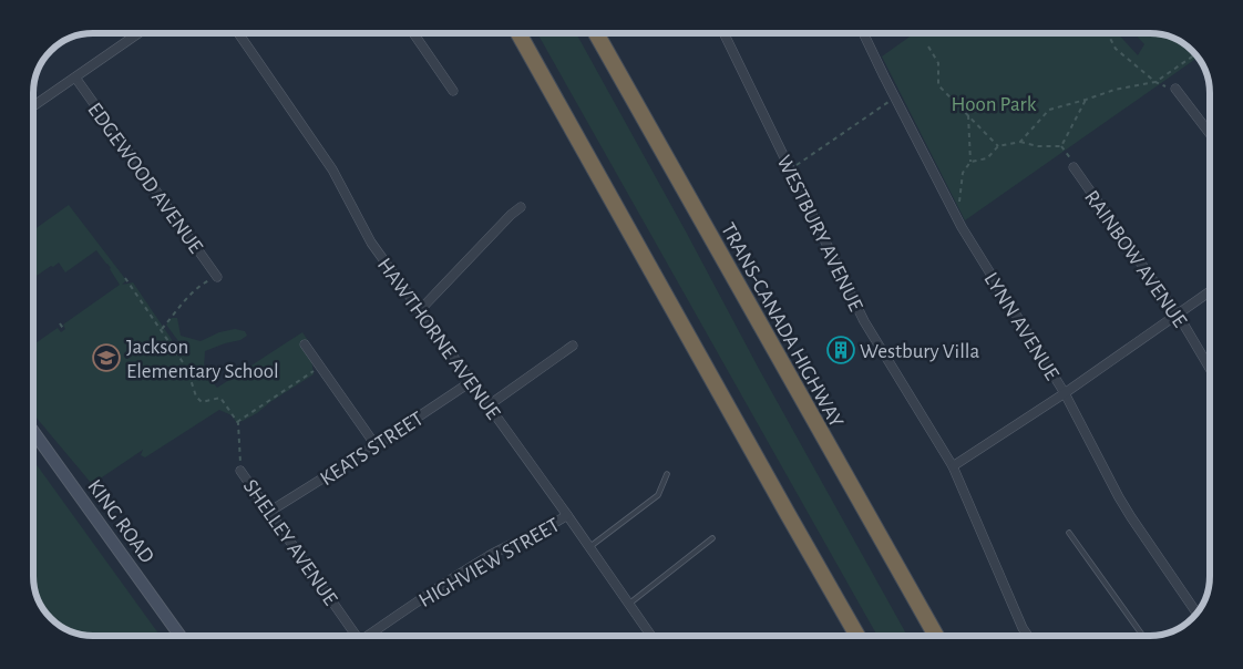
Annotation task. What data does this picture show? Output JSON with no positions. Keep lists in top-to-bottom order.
{
  "streets": {
    "highway": ["TRANS-CANADA HIGHWAY"],
    "street": [
      "EDGEWOOD AVENUE",
      "WESTBURY AVENUE",
      "RAINBOW AVENUE",
      "LYNN AVENUE",
      "HAWTHORNE AVENUE",
      "KEATS STREET",
      "KING ROAD",
      "SHELLEY AVENUE",
      "HIGHVIEW STREET"
    ]
  },
  "crossings": [
    ["HAWTHORNE AVENUE", "KEATS STREET"],
    ["HAWTHORNE AVENUE", "HIGHVIEW STREET"],
    ["KEATS STREET", "SHELLEY AVENUE"]
  ],
  "parks": ["Hoon Park"],
  "places": {
    "building": ["Westbury Villa"],
    "school or university": ["Jackson Elementary School"]
  }
}
